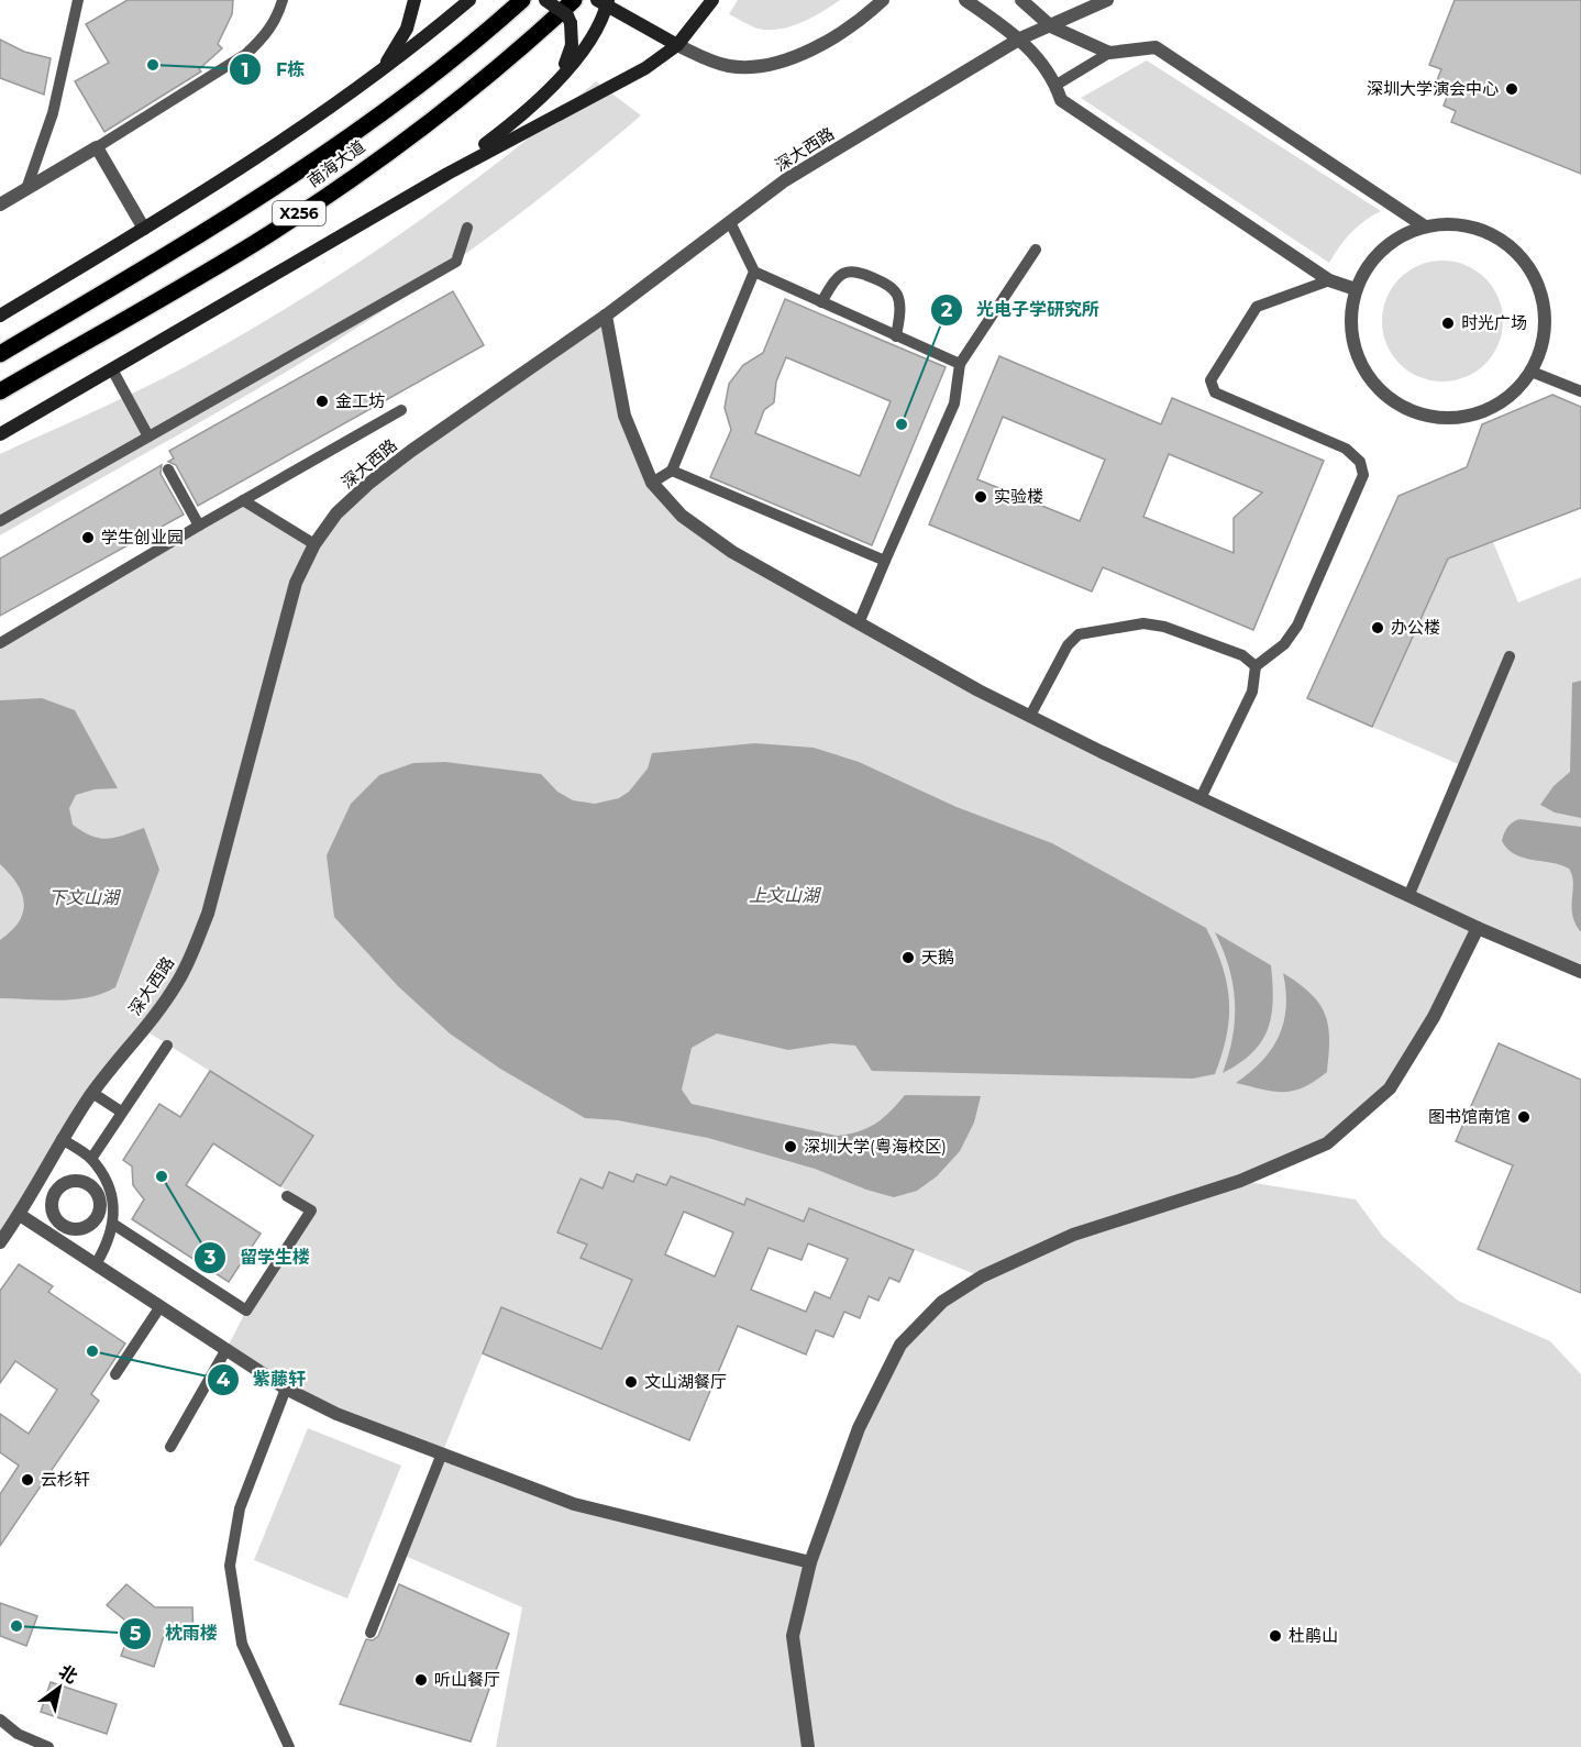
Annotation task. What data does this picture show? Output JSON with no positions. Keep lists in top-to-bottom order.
{
  "streets": {
    "main road": ["南海大道", "X256"],
    "street": ["深大西路"]
  },
  "water": ["上文山湖", "下文山湖"],
  "places": [
    "F栋",
    "深圳大学演会中心",
    "时光广场",
    "金工坊",
    "光电子学研究所",
    "实验楼",
    "学生创业园",
    "办公楼",
    "天鹅",
    "图书馆南馆",
    "深圳大学(粤海校区)",
    "留学生楼",
    "紫藤轩",
    "文山湖餐厅",
    "云杉轩",
    "枕雨楼",
    "杜鹃山",
    "听山餐厅"
  ],
  "north": "top right"
}
